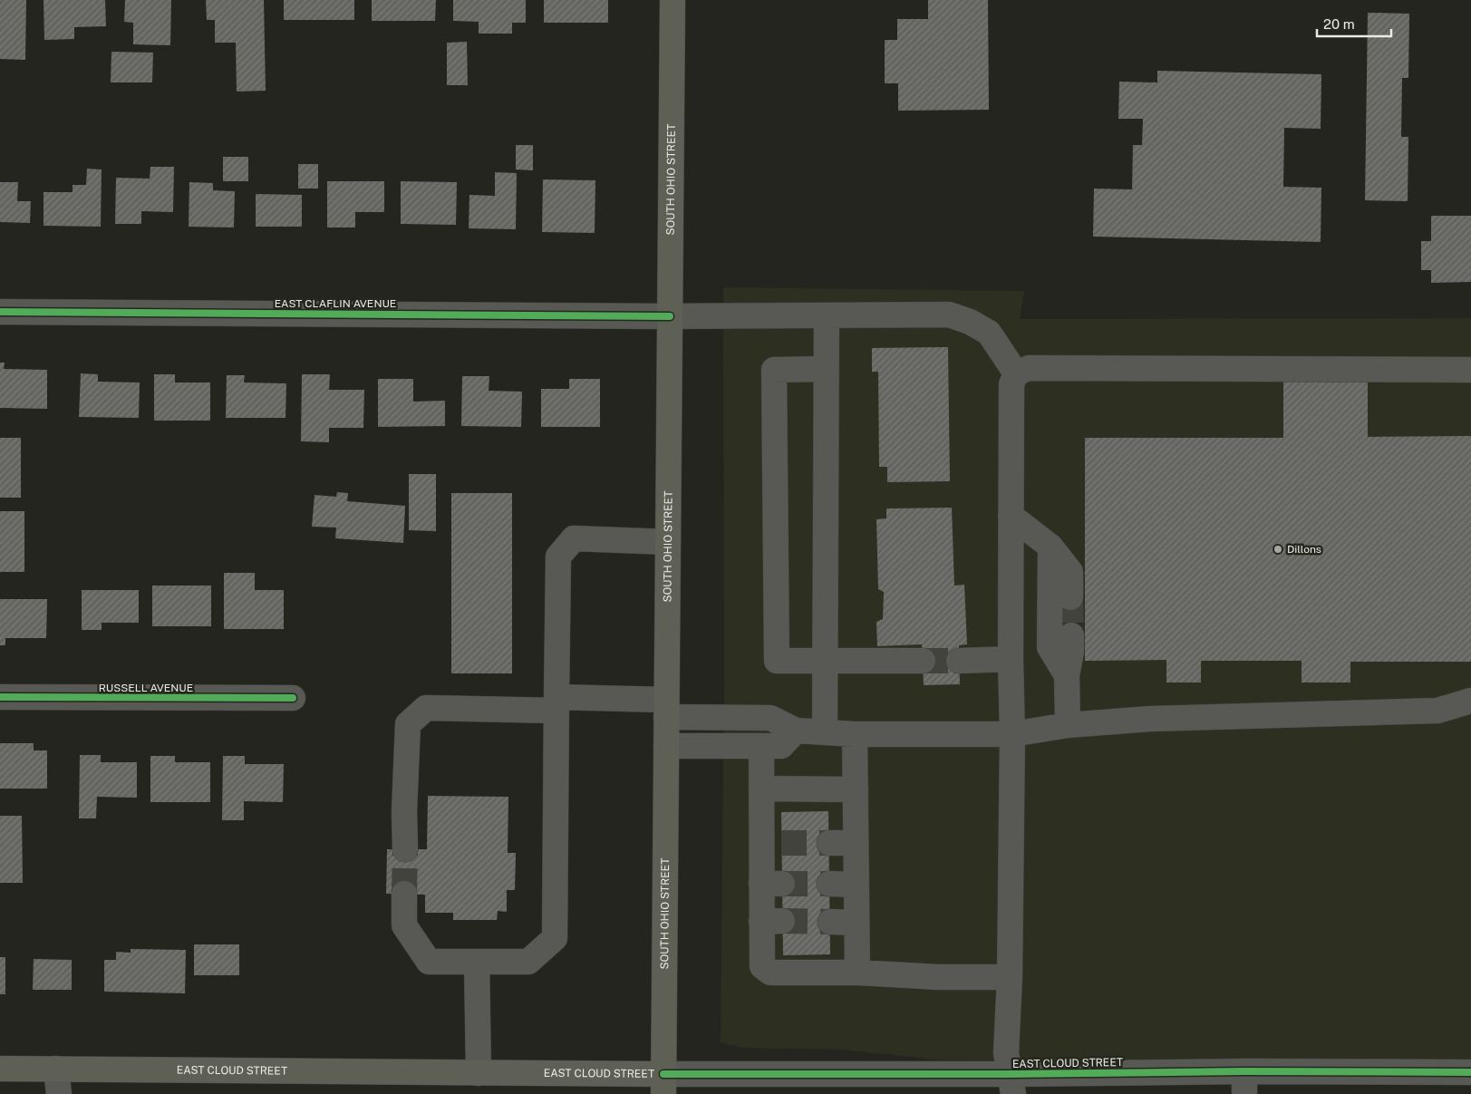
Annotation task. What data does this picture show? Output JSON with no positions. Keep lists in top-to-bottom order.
{
  "streets": {
    "main road": ["SOUTH OHIO STREET", "EAST CLOUD STREET"],
    "street": ["EAST CLAFLIN AVENUE", "RUSSELL AVENUE"]
  },
  "crossings": [
    ["SOUTH OHIO STREET", "EAST CLAFLIN AVENUE"],
    ["SOUTH OHIO STREET", "EAST CLOUD STREET"]
  ],
  "places": ["Dillons"],
  "scale_bar": "20 m"
}
